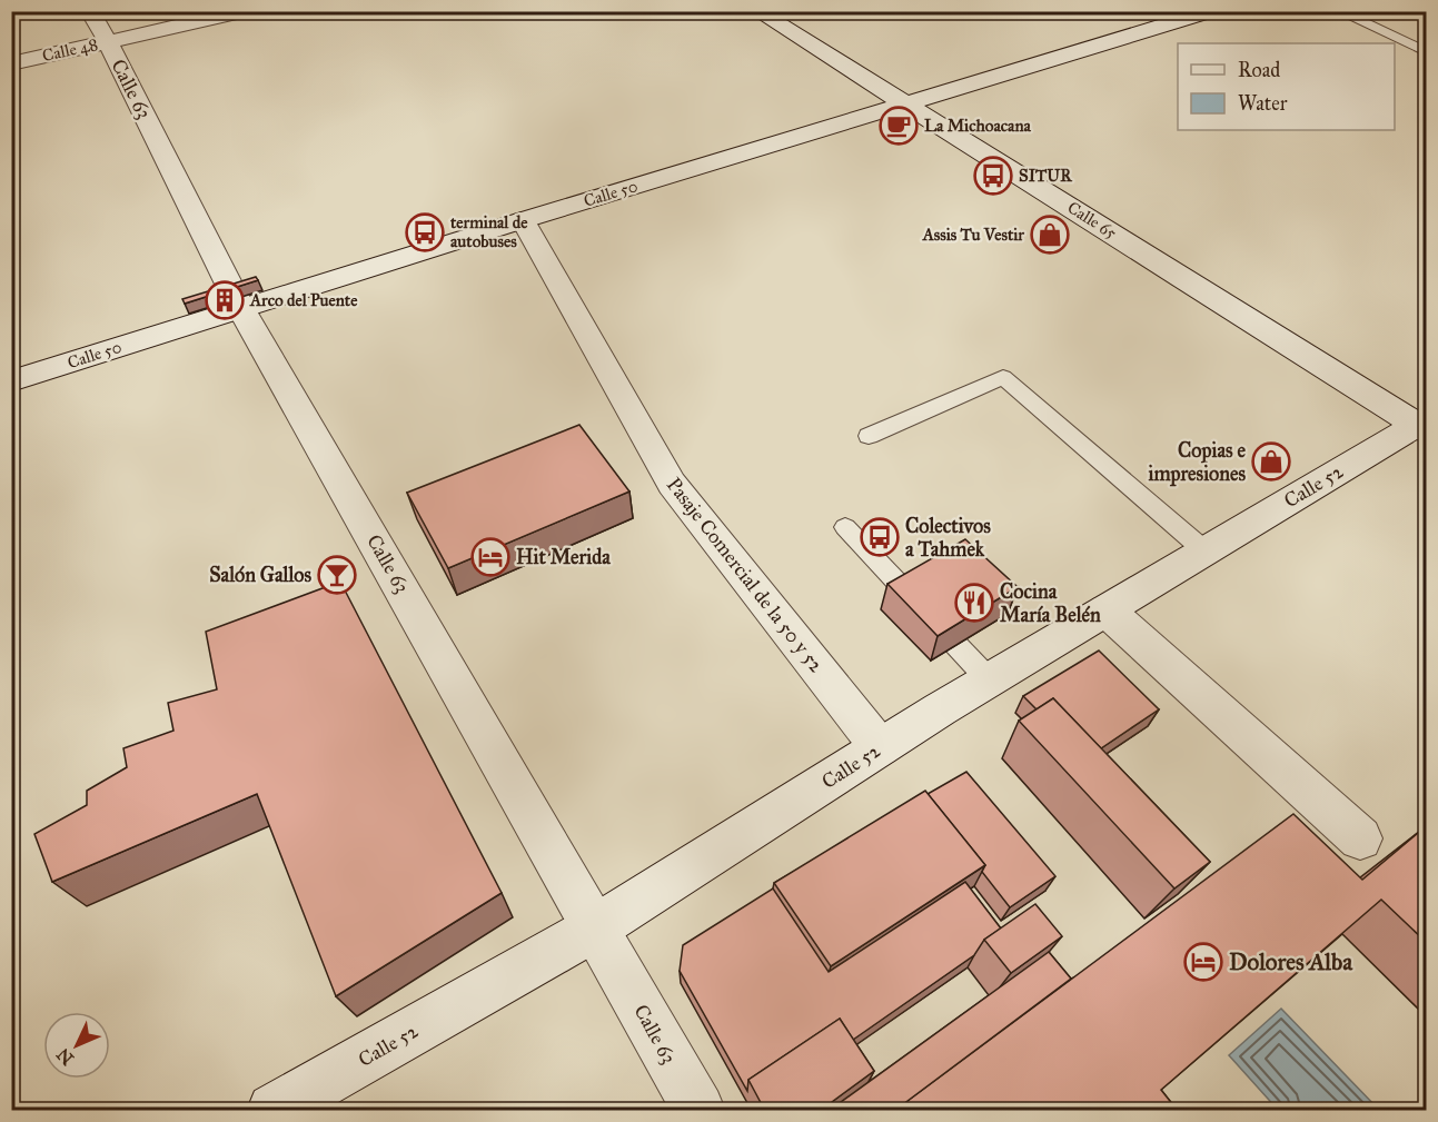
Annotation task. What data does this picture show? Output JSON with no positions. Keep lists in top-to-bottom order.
{
  "streets": {
    "main road": [
      "Calle 48",
      "Calle 63",
      "Calle 50",
      "Calle 65",
      "Calle 52"
    ],
    "street": ["Pasaje Comercial de la 50 y 52"]
  },
  "crossings": [
    ["Calle 48", "Calle 63"],
    ["Calle 63", "Calle 50"],
    ["Calle 63", "Calle 52"],
    ["Calle 50", "Calle 65"],
    ["Calle 50", "Pasaje Comercial de la 50 y 52"],
    ["Calle 65", "Calle 52"],
    ["Calle 52", "Pasaje Comercial de la 50 y 52"]
  ],
  "places": {
    "cafe": ["La Michoacana"],
    "bus stop": ["SITUR", "terminal de autobuses", "Colectivos a Tahmek"],
    "shop": ["Assis Tu Vestir", "Copias e impresiones"],
    "building": ["Arco del Puente"],
    "hotel": ["Hit Merida", "Dolores Alba"],
    "bar": ["Salón Gallos"],
    "restaurant": ["Cocina María Belén"]
  },
  "legend": ["Road", "Water"],
  "north": "bottom left"
}
